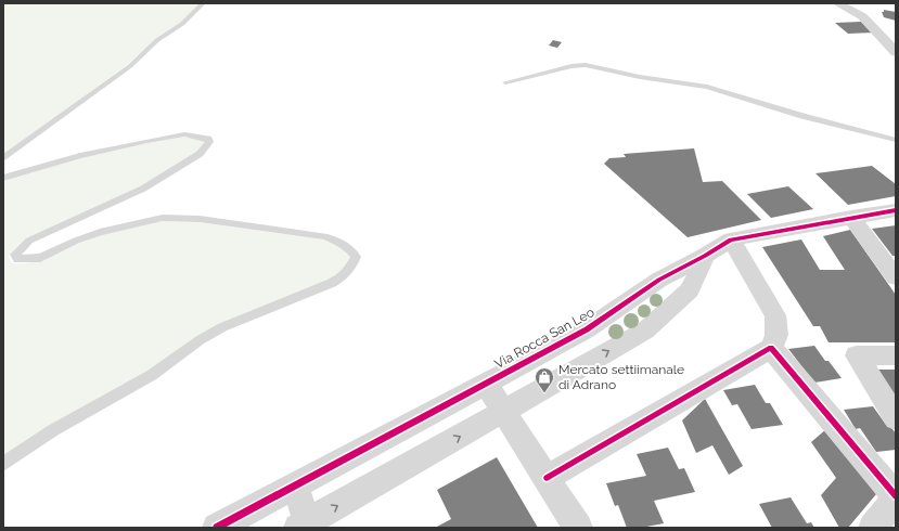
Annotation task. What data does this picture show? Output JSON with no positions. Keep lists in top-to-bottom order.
{
  "streets": {
    "street": ["Via Rocca San Leo"]
  },
  "places": {
    "shop": ["Mercato settiimanale di Adrano"]
  }
}
